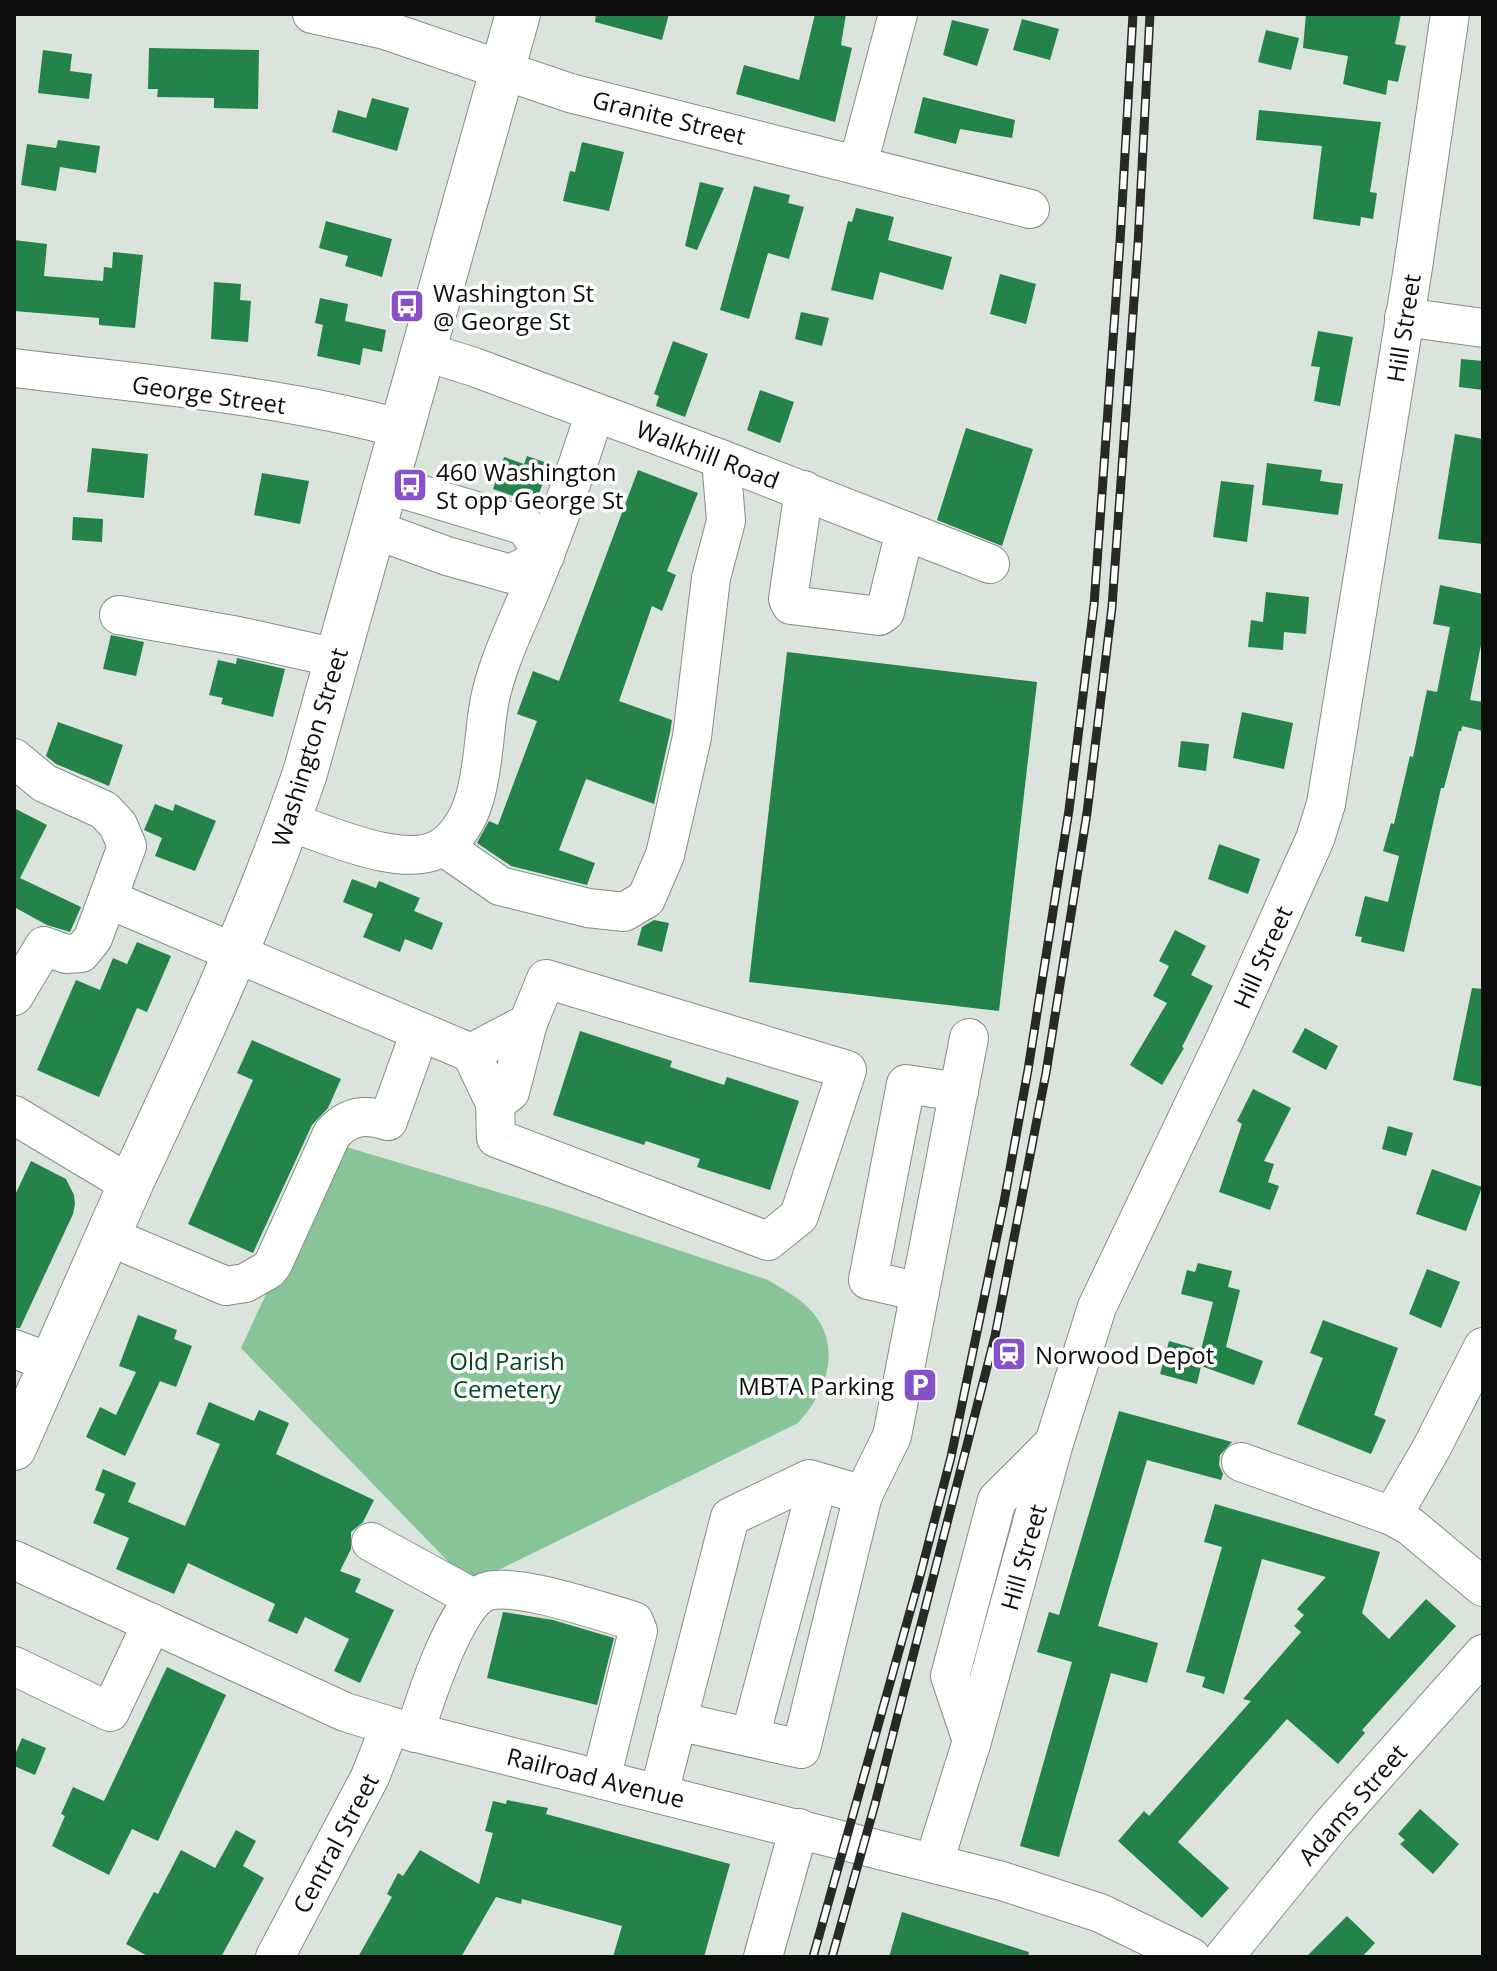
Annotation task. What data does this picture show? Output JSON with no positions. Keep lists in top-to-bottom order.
{
  "streets": {
    "main road": ["Washington Street"],
    "street": [
      "Granite Street",
      "Hill Street",
      "George Street",
      "Walkhill Road",
      "Railroad Avenue",
      "Adams Street",
      "Central Street"
    ]
  },
  "crossings": [
    ["Granite Street", "Washington Street"],
    ["Hill Street", "Railroad Avenue"],
    ["George Street", "Washington Street"],
    ["Walkhill Road", "Washington Street"],
    ["Railroad Avenue", "Central Street"]
  ],
  "parks": ["Old Parish Cemetery"],
  "places": {
    "bus stop": ["Washington St @ George St", "460 Washington St opp George St"],
    "station": ["Norwood Depot"],
    "parking": ["MBTA Parking"]
  }
}
